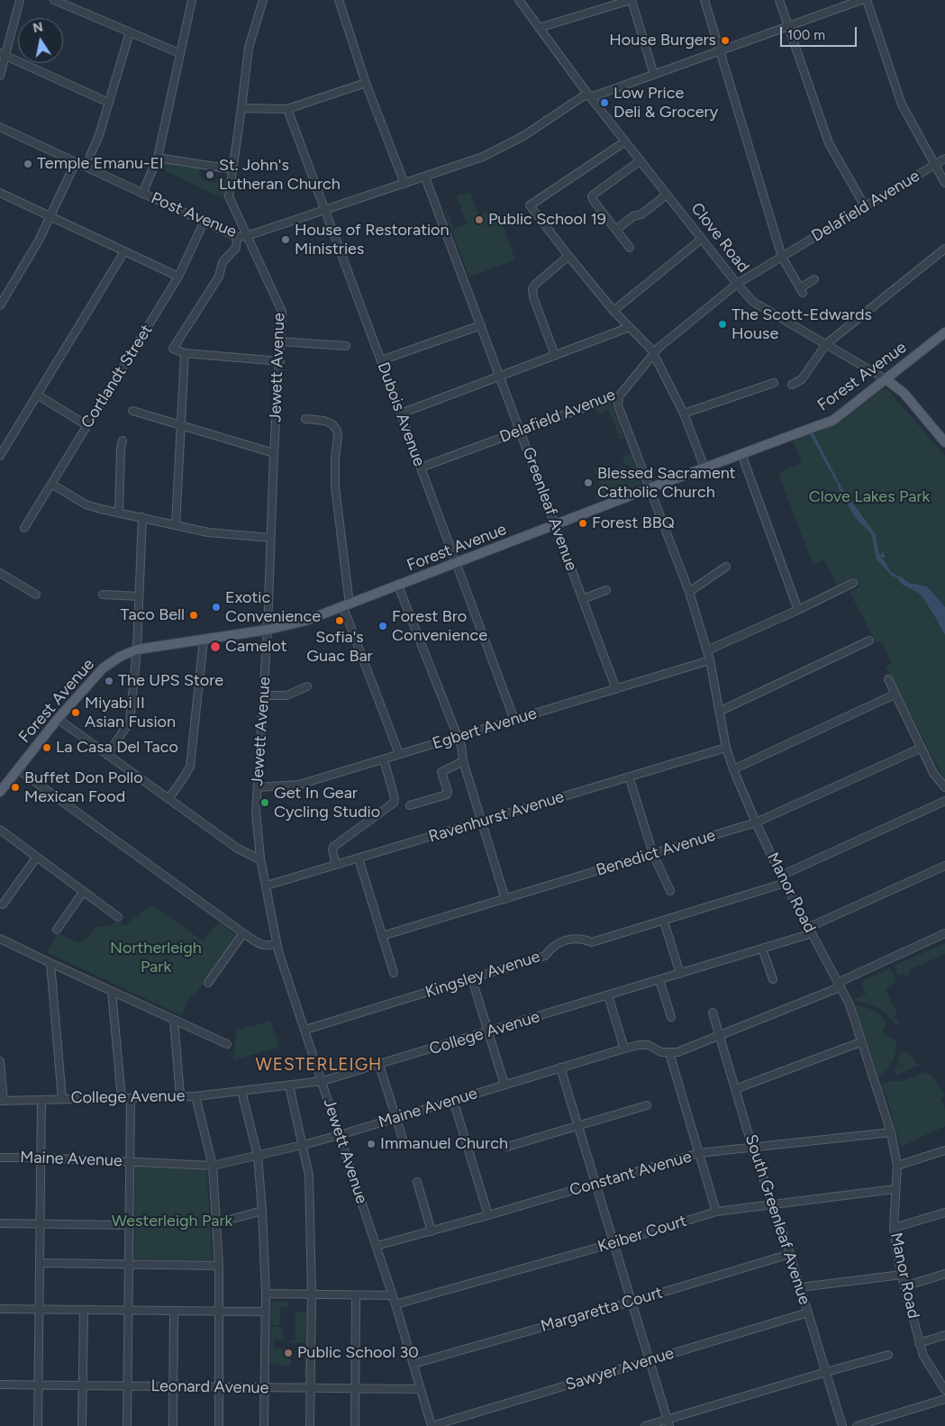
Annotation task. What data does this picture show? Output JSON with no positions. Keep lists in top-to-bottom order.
{
  "streets": {
    "main road": ["Clove Road", "Forest Avenue"],
    "street": [
      "Delafield Avenue",
      "Post Avenue",
      "Jewett Avenue",
      "Cortlandt Street",
      "Dubois Avenue",
      "Greenleaf Avenue",
      "Egbert Avenue",
      "Ravenhurst Avenue",
      "Benedict Avenue",
      "Manor Road",
      "Kingsley Avenue",
      "College Avenue",
      "Maine Avenue",
      "Constant Avenue",
      "South Greenleaf Avenue",
      "Keiber Court",
      "Margaretta Court",
      "Sawyer Avenue",
      "Leonard Avenue"
    ]
  },
  "crossings": [
    ["Delafield Avenue", "Clove Road"],
    ["Delafield Avenue", "Dubois Avenue"],
    ["Delafield Avenue", "Greenleaf Avenue"],
    ["Delafield Avenue", "Manor Road"],
    ["Post Avenue", "Clove Road"],
    ["Post Avenue", "Jewett Avenue"],
    ["Post Avenue", "Cortlandt Street"],
    ["Post Avenue", "Dubois Avenue"],
    ["Post Avenue", "Greenleaf Avenue"],
    ["Clove Road", "Forest Avenue"],
    ["Jewett Avenue", "Forest Avenue"],
    ["Jewett Avenue", "Egbert Avenue"],
    ["Jewett Avenue", "Ravenhurst Avenue"],
    ["Jewett Avenue", "Kingsley Avenue"],
    ["Jewett Avenue", "College Avenue"],
    ["Jewett Avenue", "Maine Avenue"],
    ["Jewett Avenue", "Constant Avenue"],
    ["Jewett Avenue", "Keiber Court"],
    ["Jewett Avenue", "Margaretta Court"],
    ["Jewett Avenue", "Sawyer Avenue"],
    ["Jewett Avenue", "Leonard Avenue"],
    ["Forest Avenue", "Dubois Avenue"],
    ["Forest Avenue", "Greenleaf Avenue"],
    ["Forest Avenue", "Manor Road"],
    ["Dubois Avenue", "Egbert Avenue"],
    ["Greenleaf Avenue", "Egbert Avenue"],
    ["Egbert Avenue", "Manor Road"],
    ["Ravenhurst Avenue", "Manor Road"],
    ["Benedict Avenue", "Manor Road"],
    ["Manor Road", "Kingsley Avenue"],
    ["Manor Road", "College Avenue"],
    ["Manor Road", "Constant Avenue"],
    ["Manor Road", "Keiber Court"],
    ["Constant Avenue", "South Greenleaf Avenue"],
    ["South Greenleaf Avenue", "Keiber Court"],
    ["South Greenleaf Avenue", "Margaretta Court"],
    ["South Greenleaf Avenue", "Sawyer Avenue"]
  ],
  "districts": ["WESTERLEIGH"],
  "parks": ["Clove Lakes Park", "Northerleigh Park", "Westerleigh Park"],
  "places": [
    "House Burgers",
    "Low Price Deli & Grocery",
    "Temple Emanu-El",
    "St. John's Lutheran Church",
    "Public School 19",
    "House of Restoration Ministries",
    "The Scott-Edwards House",
    "Blessed Sacrament Catholic Church",
    "Forest BBQ",
    "Exotic Convenience",
    "Taco Bell",
    "Sofia's Guac Bar",
    "Forest Bro Convenience",
    "Camelot",
    "The UPS Store",
    "Miyabi II Asian Fusion",
    "La Casa Del Taco",
    "Buffet Don Pollo Mexican Food",
    "Get In Gear Cycling Studio",
    "Immanuel Church",
    "Public School 30"
  ],
  "scale_bar": "100 m",
  "north": "top"
}
